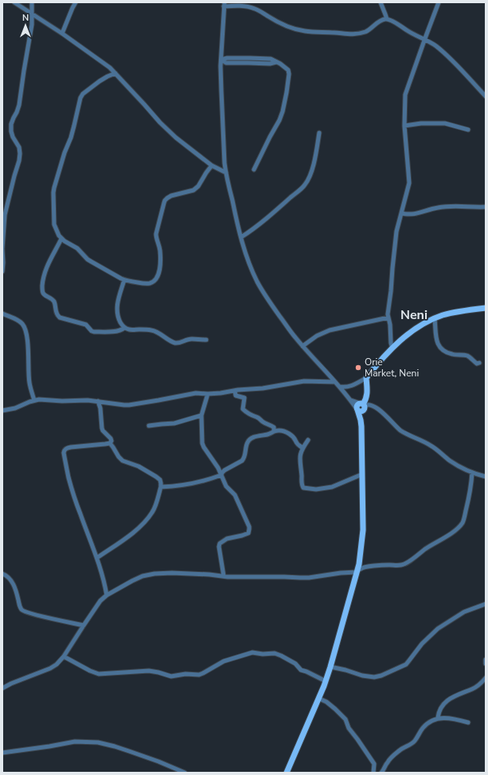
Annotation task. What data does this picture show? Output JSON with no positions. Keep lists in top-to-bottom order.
{
  "districts": ["Neni"],
  "places": ["Orie Market, Neni"],
  "north": "top"
}
